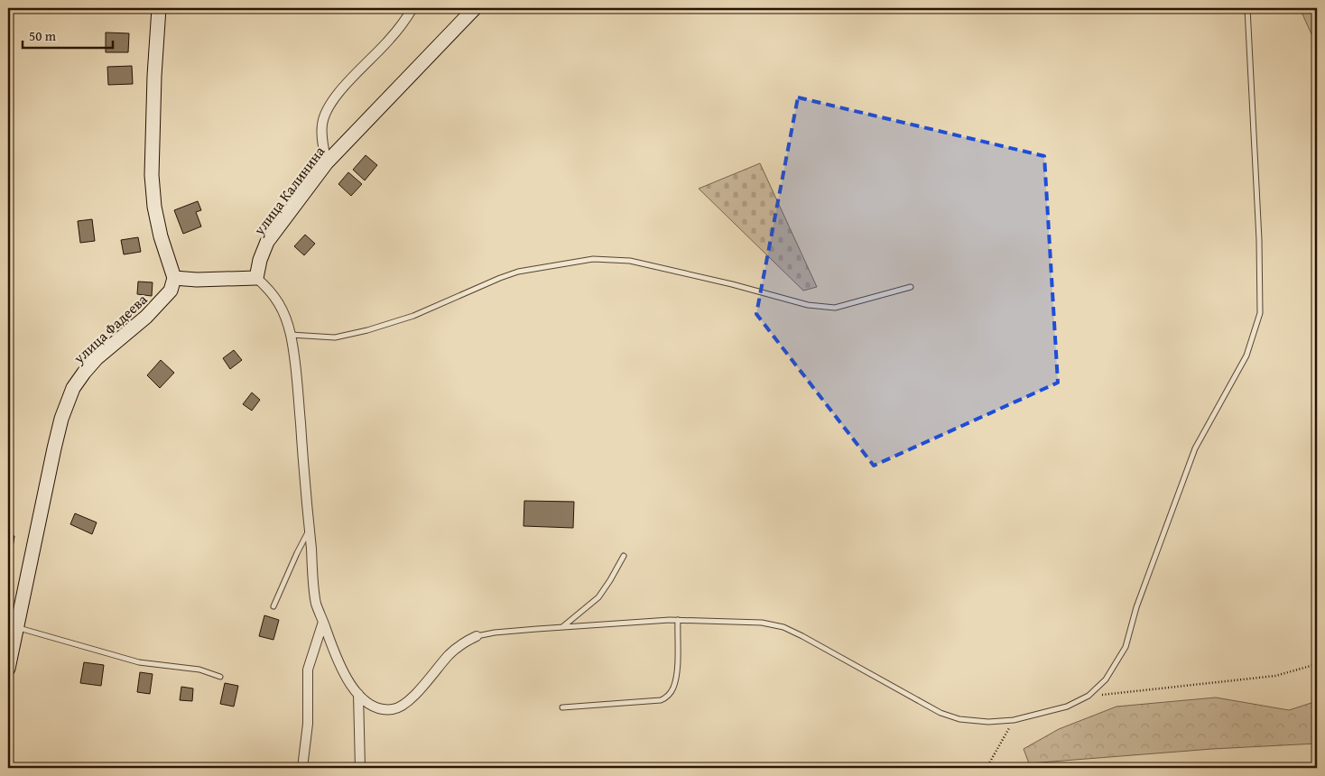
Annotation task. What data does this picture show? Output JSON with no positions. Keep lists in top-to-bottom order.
{
  "streets": {
    "street": ["улица Калинина", "улица Фадеева"]
  },
  "scale_bar": "50 m"
}
